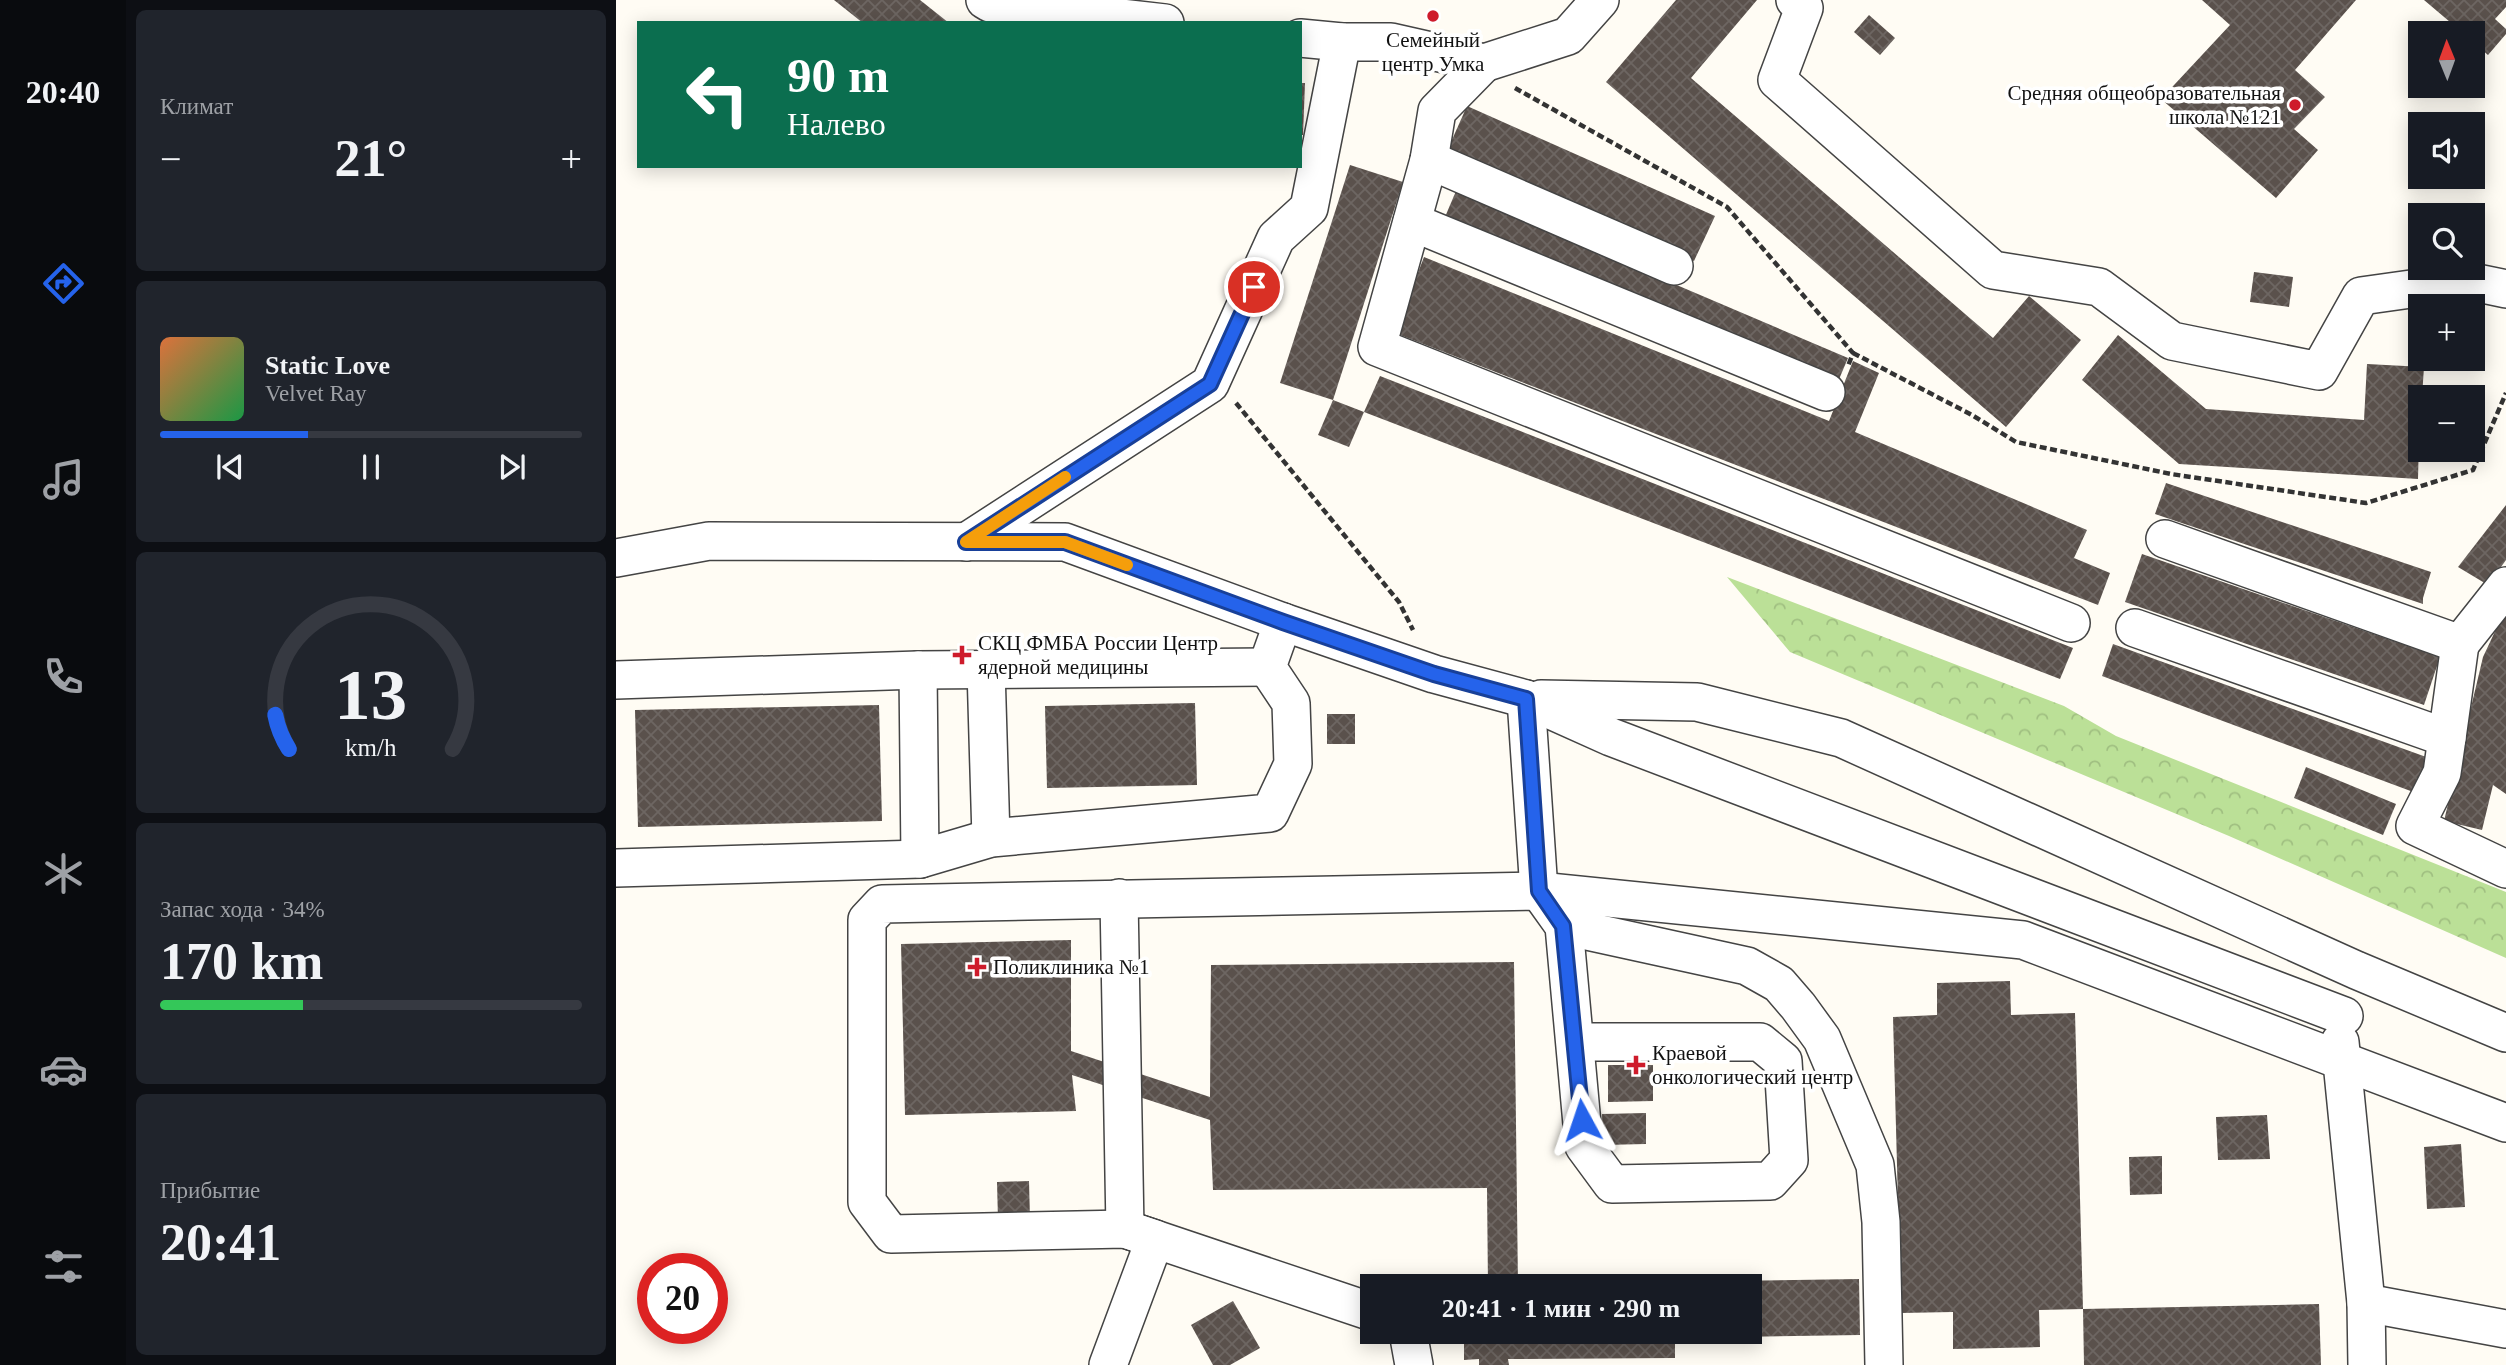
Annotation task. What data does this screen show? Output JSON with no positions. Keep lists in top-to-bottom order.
{
  "places": {
    "other": ["Семейный центр Умка", "Средняя общеобразовательная школа №121"],
    "health": ["СКЦ ФМБА России Центр ядерной медицины", "Поликлиника №1", "Краевой онкологический центр"]
  },
  "north": "top",
  "page": {
    "tabs": "20:40",
    "tile": [
      "Климат",
      ["Запас хода · 34%", "170 km"],
      ["Прибытие", "20:41"]
    ],
    "map_buttons": ["+", "−"],
    "turn": ["90 m", "Налево"],
    "heat": ["−", "21°", "+"],
    "song": ["Static Love", "Velvet Ray"],
    "limit": "20",
    "trip": "20:41 · 1 мин · 290 m",
    "gauge": ["13", "km/h"]
  }
}
